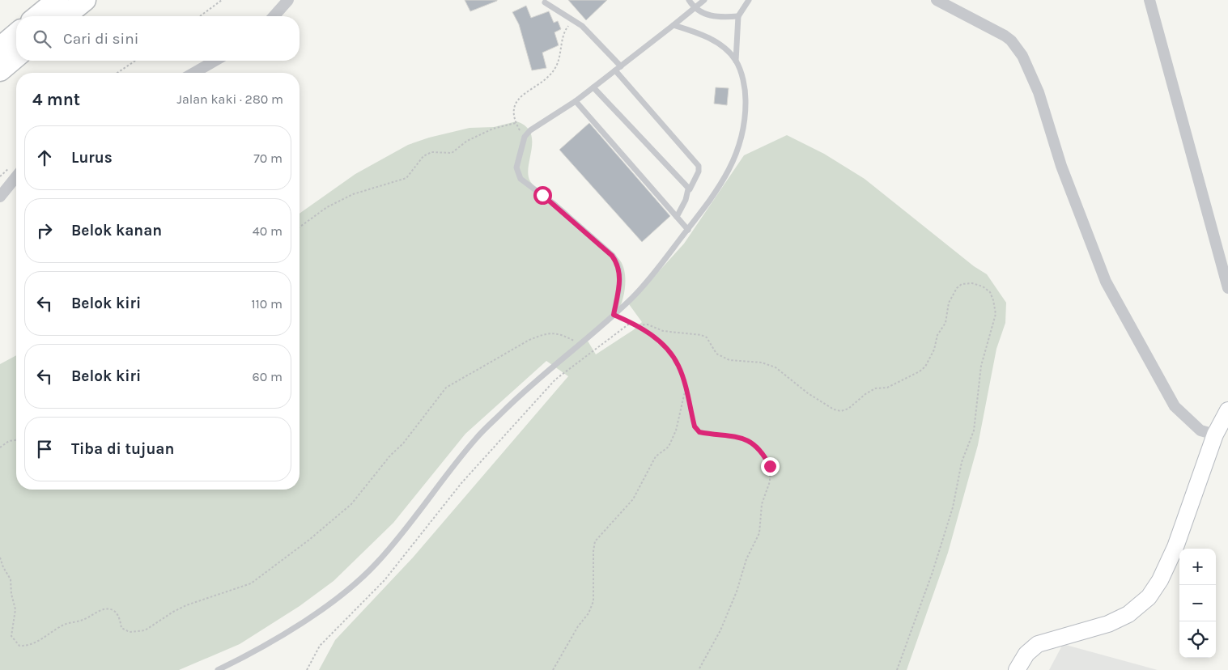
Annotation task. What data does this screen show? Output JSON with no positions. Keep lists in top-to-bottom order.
{
  "page": {
    "search": "Cari di sini",
    "heading": ["4 mnt", "Jalan kaki · 280 m"],
    "list": [
      ["Lurus", "70 m"],
      ["Belok kanan", "40 m"],
      ["Belok kiri", "110 m"],
      ["Belok kiri", "60 m"],
      "Tiba di tujuan"
    ],
    "map_buttons": ["+", "−"]
  }
}
